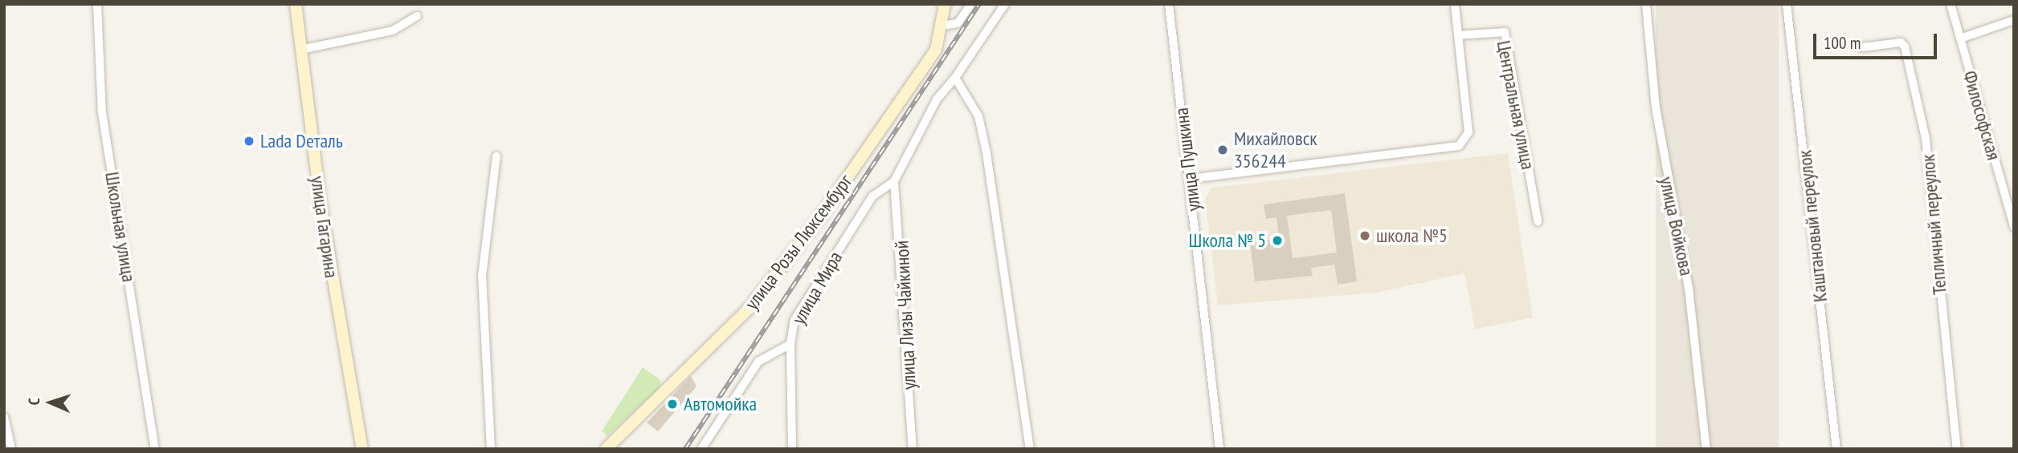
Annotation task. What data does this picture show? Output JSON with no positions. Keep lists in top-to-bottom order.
{
  "streets": {
    "main road": ["улица Гагарина", "улица Розы Люксембург"],
    "street": [
      "Центральная улица",
      "Философская",
      "улица Пушкина",
      "Тепличный переулок",
      "улица Войкова",
      "Каштановый переулок",
      "Школьная улица",
      "улица Мира",
      "улица Лизы Чайкиной"
    ]
  },
  "crossings": [
    ["улица Мира", "улица Лизы Чайкиной"]
  ],
  "places": [
    "Lada Dеталь",
    "Михайловск 356244",
    "школа №5",
    "Школа № 5",
    "Автомойка"
  ],
  "scale_bar": "100 m",
  "north": "left"
}
